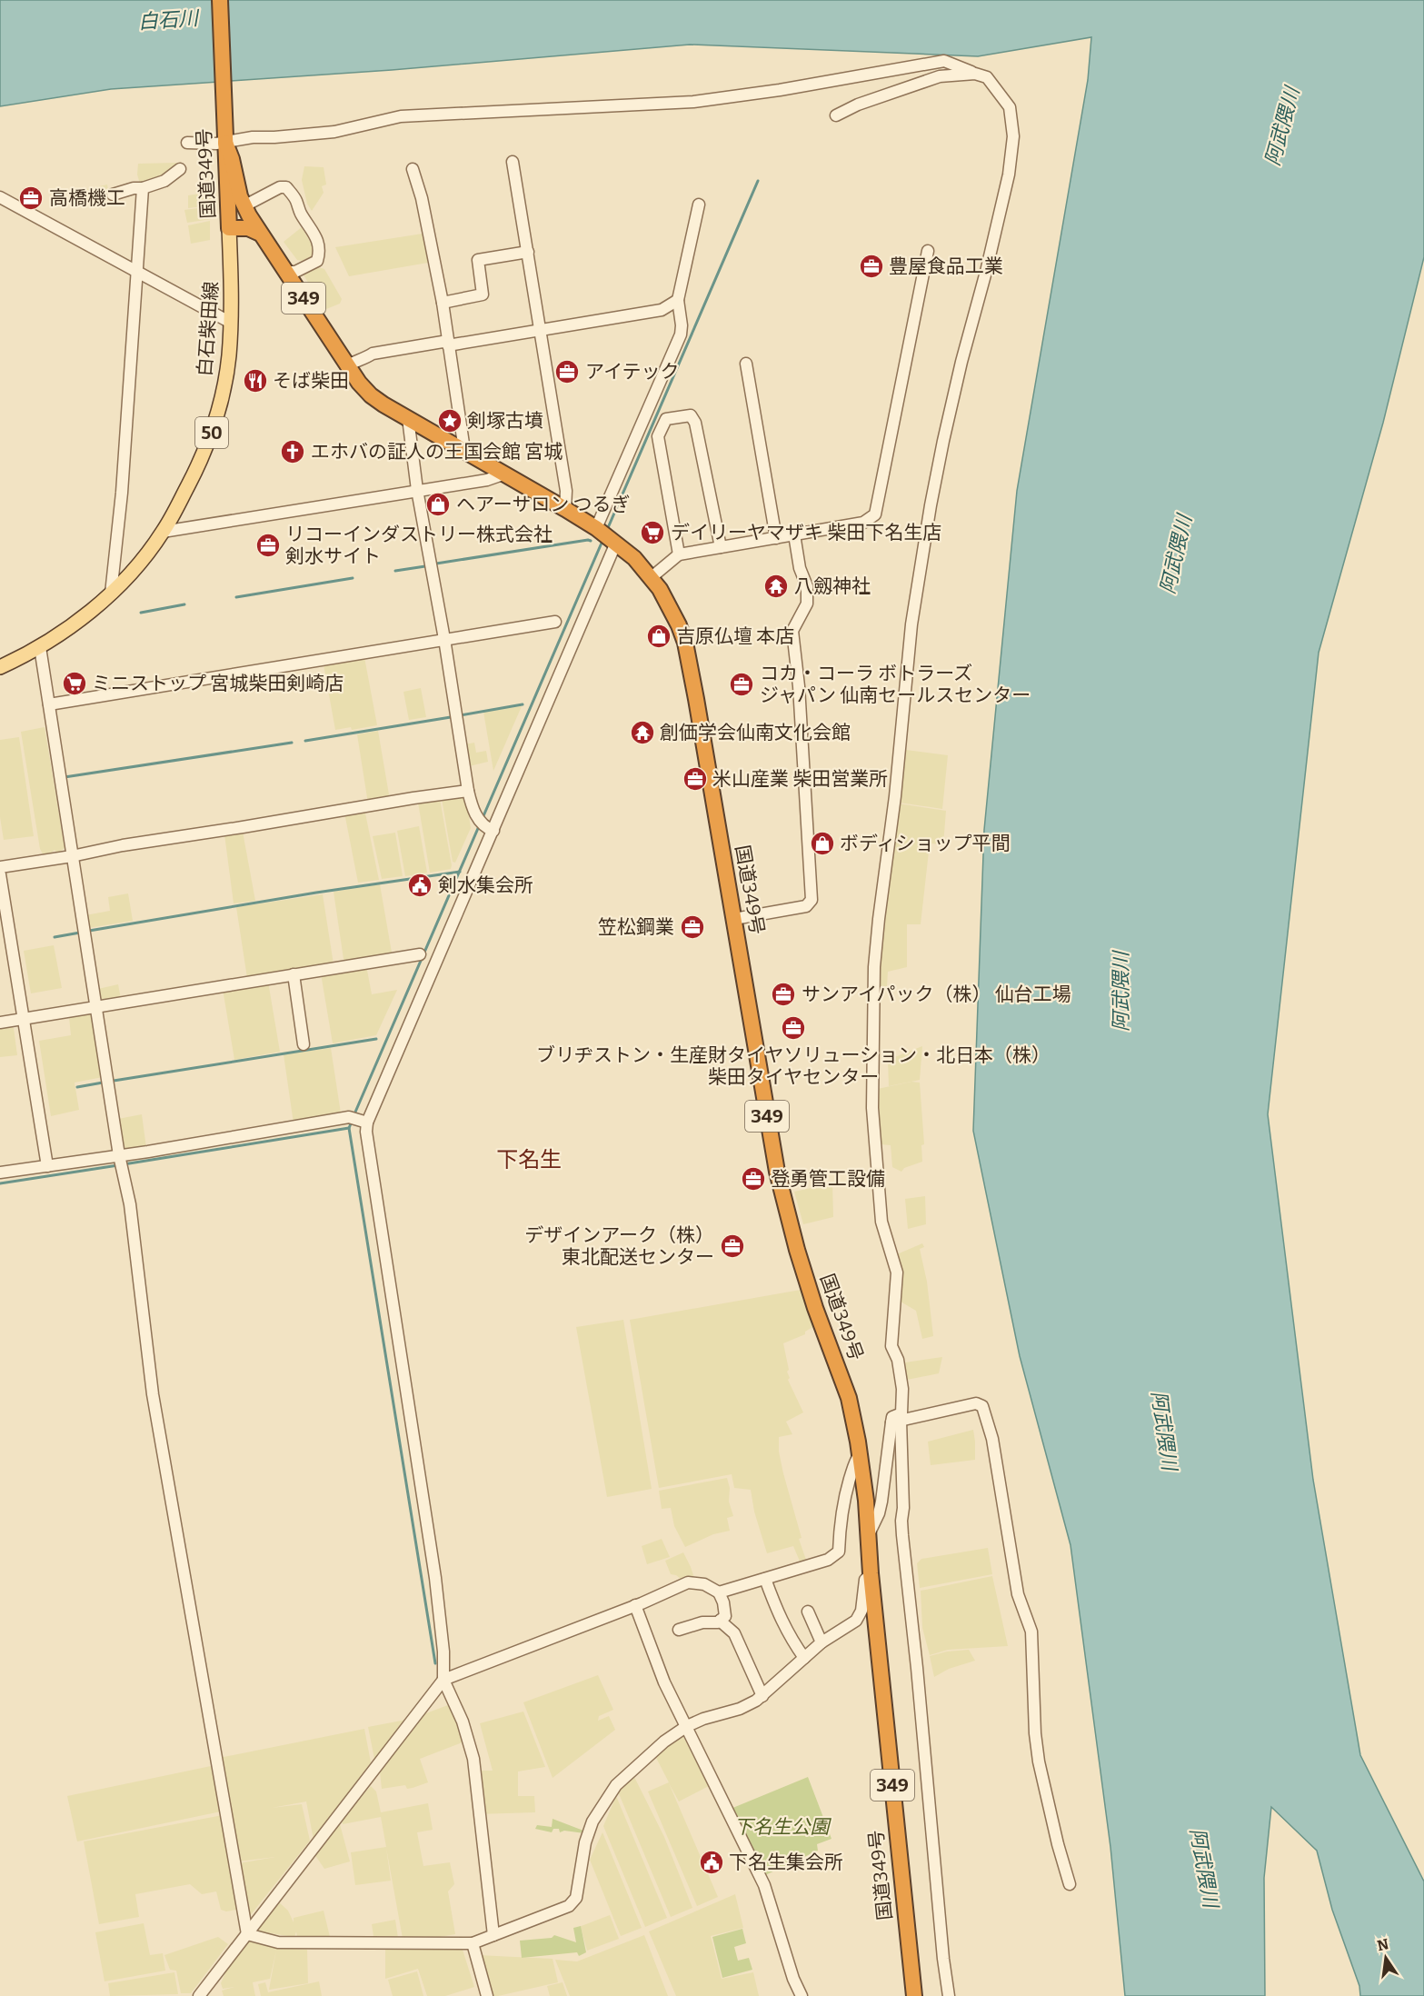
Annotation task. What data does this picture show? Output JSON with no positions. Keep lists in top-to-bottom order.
{
  "streets": {
    "highway": ["国道349号", "349"],
    "main road": ["白石柴田線", "50"]
  },
  "crossings": [
    ["国道349号", "349"],
    ["国道349号", "白石柴田線"]
  ],
  "districts": ["下名生"],
  "water": ["白石川", "阿武隈川"],
  "parks": ["下名生公園"],
  "places": {
    "office": [
      "高橋機工",
      "豊屋食品工業",
      "アイテック",
      "リコーインダストリー株式会社 剣水サイト",
      "コカ・コーラ ボトラーズ ジャパン 仙南セールスセンター",
      "米山産業 柴田営業所",
      "笠松鋼業",
      "サンアイパック（株） 仙台工場",
      "ブリヂストン・生産財タイヤソリューション・北日本（株） 柴田タイヤセンター",
      "登勇管工設備",
      "デザインアーク（株） 東北配送センター"
    ],
    "restaurant": ["そば柴田"],
    "place": ["剣塚古墳"],
    "church": ["エホバの証人の王国会館 宮城"],
    "shop": ["ヘアーサロン つるぎ", "吉原仏壇 本店", "ボディショップ平間"],
    "supermarket": ["デイリーヤマザキ 柴田下名生店", "ミニストップ 宮城柴田剣崎店"],
    "temple": ["八劔神社", "創価学会仙南文化会館"],
    "public building": ["剣水集会所", "下名生集会所"]
  },
  "north": "top"
}
